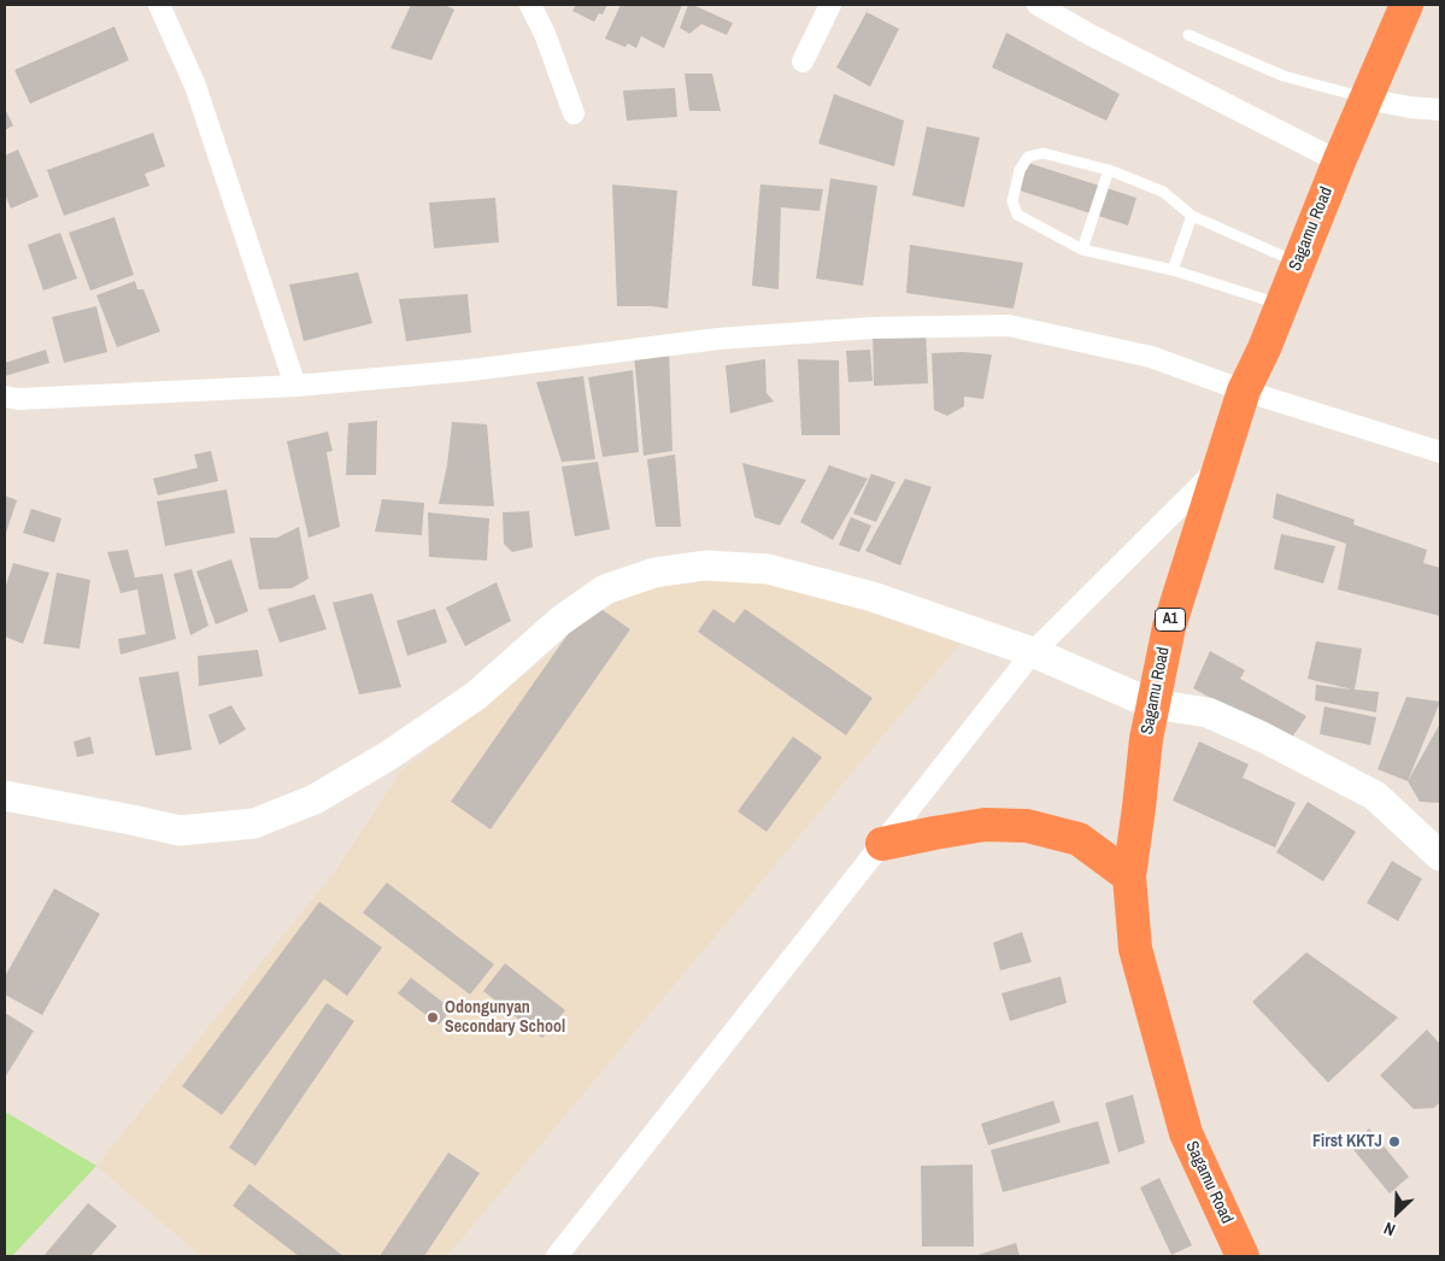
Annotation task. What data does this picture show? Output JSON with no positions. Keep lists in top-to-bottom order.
{
  "streets": {
    "highway": ["Sagamu Road", "A1"]
  },
  "places": ["Odongunyan Secondary School", "First KKTJ"],
  "north": "bottom left"
}
